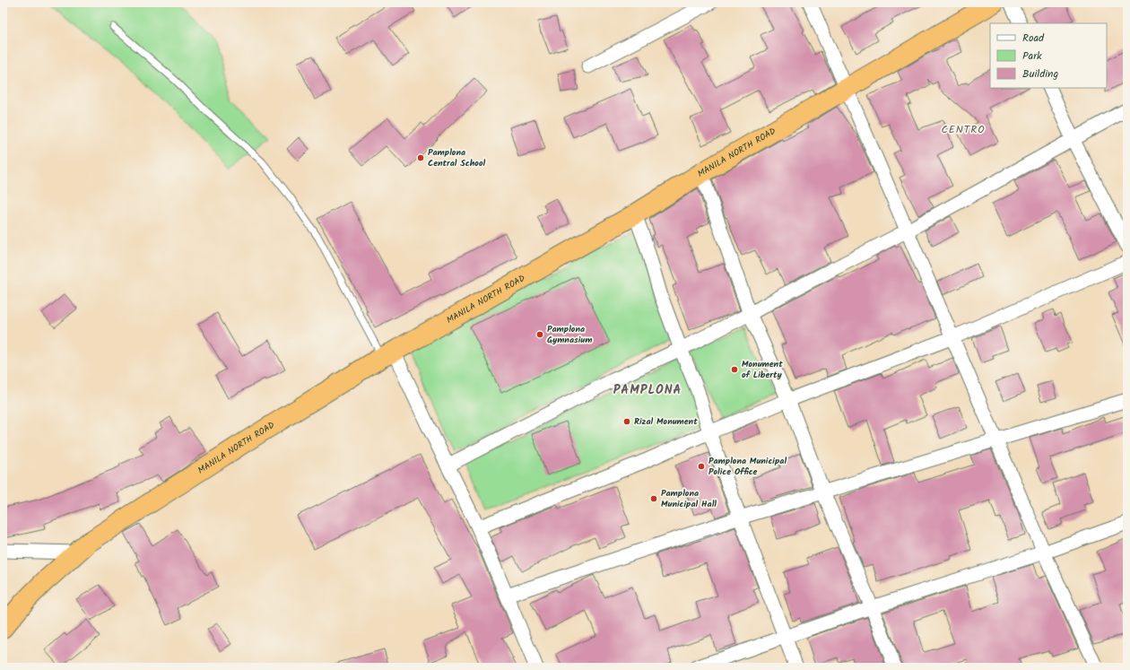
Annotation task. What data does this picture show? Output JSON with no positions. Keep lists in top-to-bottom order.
{
  "streets": {
    "highway": ["MANILA NORTH ROAD"]
  },
  "districts": ["CENTRO", "PAMPLONA"],
  "places": [
    "Pamplona Central School",
    "Pamplona Gymnasium",
    "Monument of Liberty",
    "Rizal Monument",
    "Pamplona Municipal Police Office",
    "Pamplona Municipal Hall"
  ],
  "legend": ["Road", "Park", "Building"]
}
